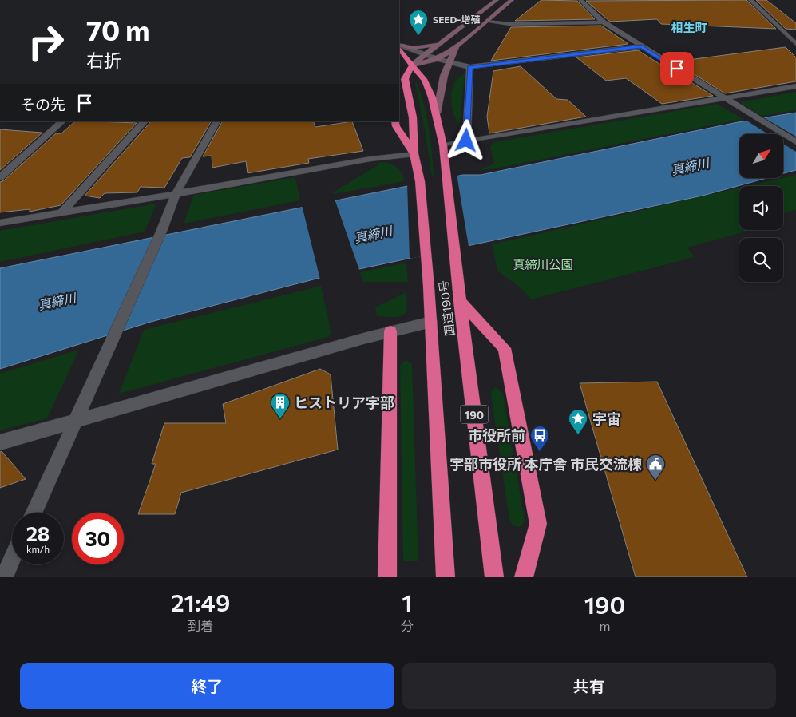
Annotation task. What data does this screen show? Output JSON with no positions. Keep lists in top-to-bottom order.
{
  "streets": {
    "highway": ["国道190号", "190"]
  },
  "districts": ["相生町"],
  "water": ["真締川"],
  "parks": ["真締川公園"],
  "places": {
    "place": ["SEED-増殖", "宇宙"],
    "building": ["ヒストリア宇部"],
    "bus stop": ["市役所前"],
    "public building": ["宇部市役所 本庁舎 市民交流棟"]
  },
  "north": "top right",
  "page": {
    "turn": ["70 m", "右折"],
    "then": "その先",
    "speed": "28 km/h",
    "limit": "30",
    "eta": [
      "21:49",
      "到着",
      "1",
      "分",
      "190",
      "m"
    ],
    "buttons": ["終了", "共有"]
  }
}
